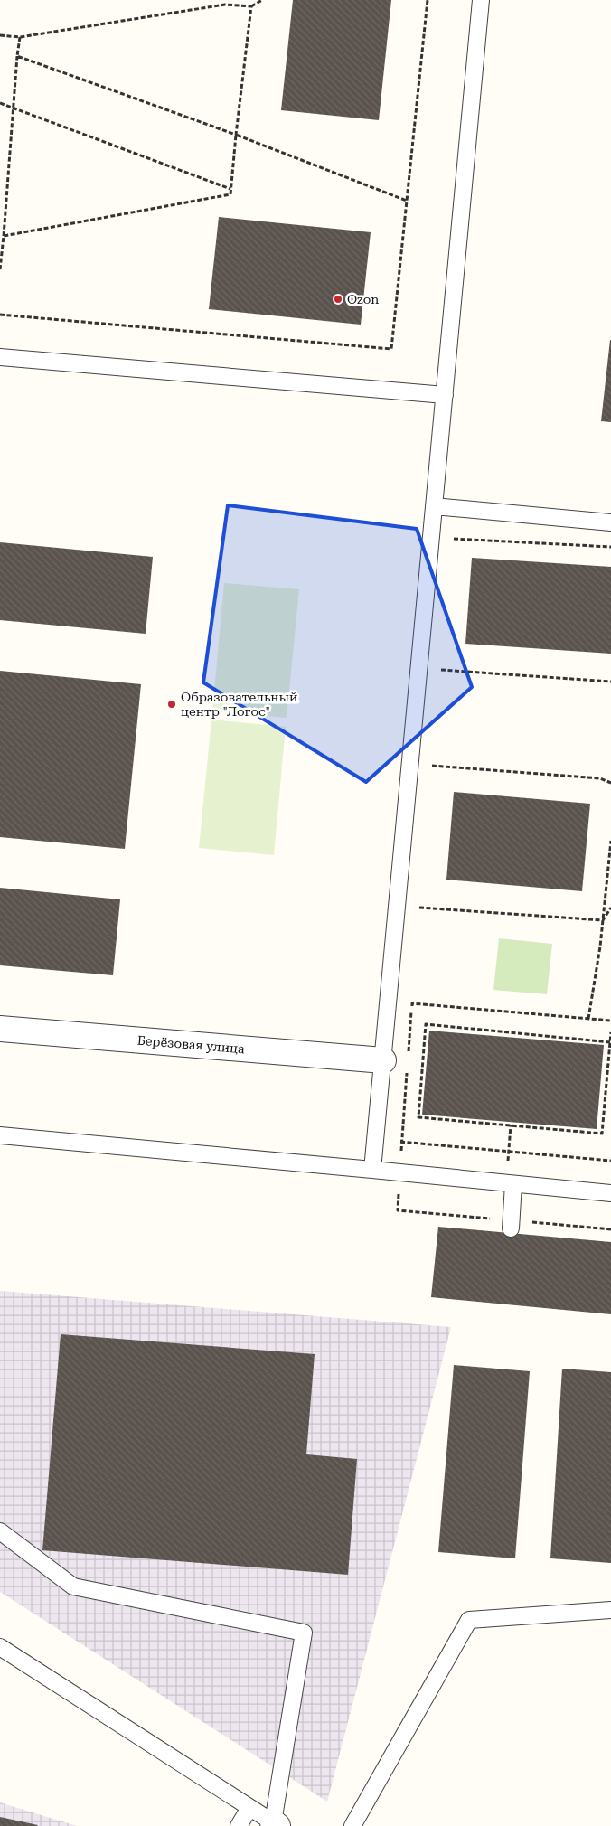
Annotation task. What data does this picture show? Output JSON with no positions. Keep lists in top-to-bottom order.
{
  "streets": {
    "street": ["Берёзовая улица"]
  },
  "places": ["Ozon", "Образовательный центр \"Логос\""]
}
